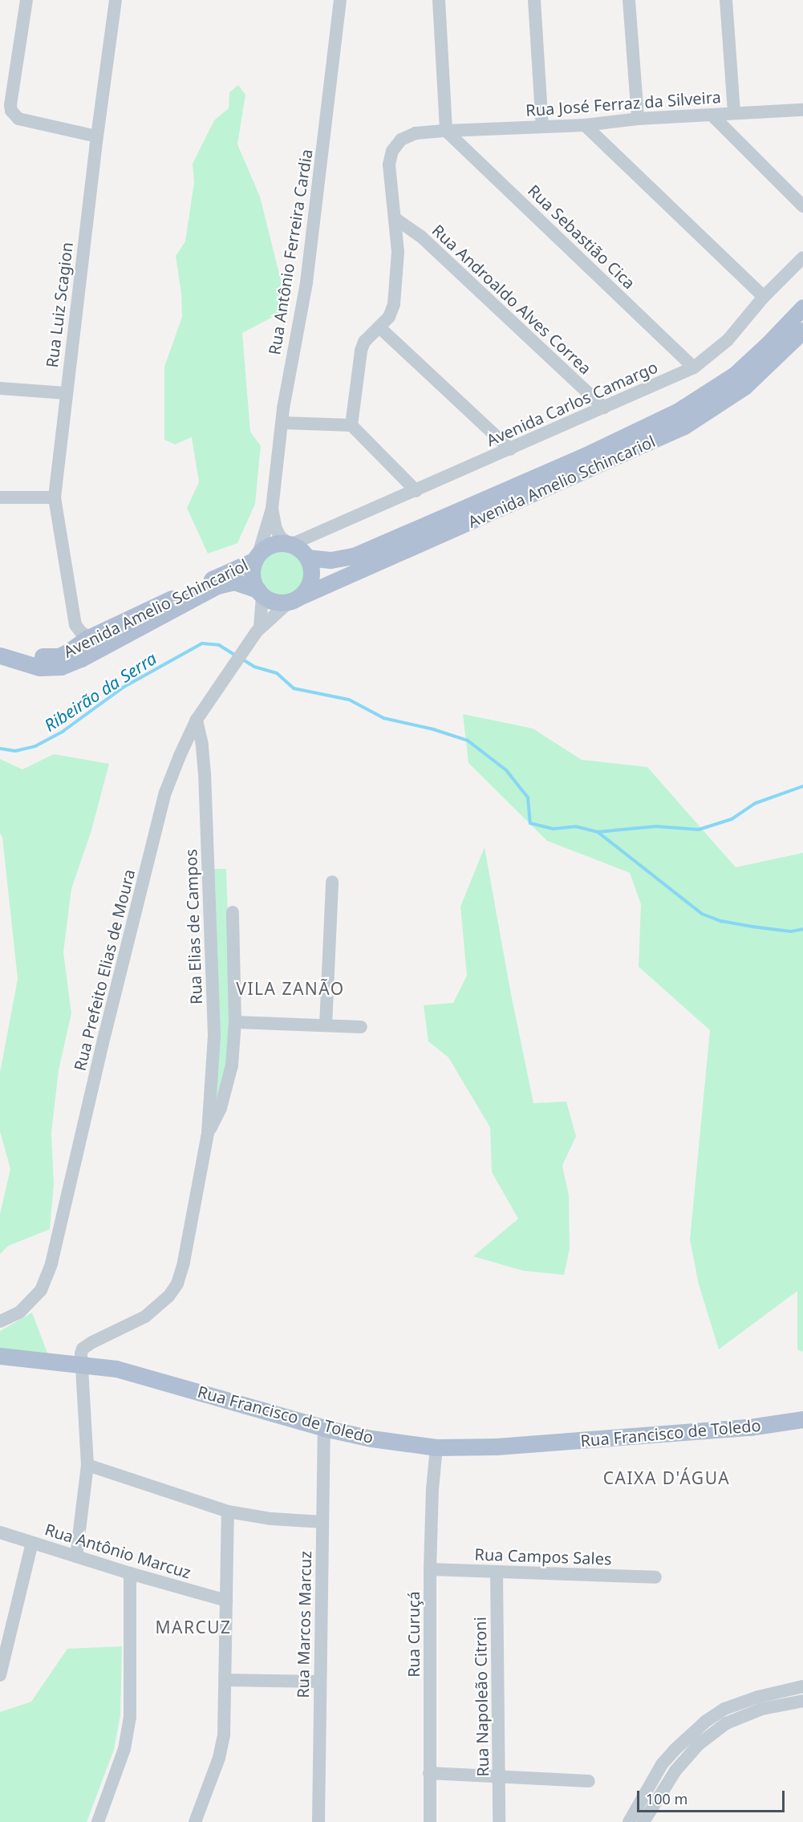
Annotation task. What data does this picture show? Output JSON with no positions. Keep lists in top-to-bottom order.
{
  "streets": {
    "main road": ["Avenida Amelio Schincariol", "Rua Francisco de Toledo"],
    "street": [
      "Rua José Ferraz da Silveira",
      "Rua Sebastião Cica",
      "Rua Antônio Ferreira Cardia",
      "Rua Androaldo Alves Correa",
      "Rua Luiz Scagion",
      "Avenida Carlos Camargo",
      "Rua Elias de Campos",
      "Rua Prefeito Elias de Moura",
      "Rua Antônio Marcuz",
      "Rua Campos Sales",
      "Rua Marcos Marcuz",
      "Rua Curuçá",
      "Rua Napoleão Citroni"
    ]
  },
  "crossings": [
    ["Rua José Ferraz da Silveira", "Rua Sebastião Cica"],
    ["Rua José Ferraz da Silveira", "Rua Androaldo Alves Correa"],
    ["Rua Sebastião Cica", "Avenida Carlos Camargo"],
    ["Rua Antônio Ferreira Cardia", "Avenida Carlos Camargo"],
    ["Rua Antônio Ferreira Cardia", "Avenida Amelio Schincariol"],
    ["Rua Antônio Ferreira Cardia", "Rua Prefeito Elias de Moura"],
    ["Rua Androaldo Alves Correa", "Avenida Carlos Camargo"],
    ["Rua Luiz Scagion", "Avenida Amelio Schincariol"],
    ["Avenida Carlos Camargo", "Avenida Amelio Schincariol"],
    ["Avenida Carlos Camargo", "Rua Prefeito Elias de Moura"],
    ["Avenida Amelio Schincariol", "Rua Prefeito Elias de Moura"],
    ["Rua Elias de Campos", "Rua Prefeito Elias de Moura"],
    ["Rua Elias de Campos", "Rua Francisco de Toledo"],
    ["Rua Francisco de Toledo", "Rua Marcos Marcuz"],
    ["Rua Francisco de Toledo", "Rua Curuçá"],
    ["Rua Campos Sales", "Rua Curuçá"],
    ["Rua Campos Sales", "Rua Napoleão Citroni"]
  ],
  "districts": ["VILA ZANÃO", "CAIXA D'ÁGUA", "MARCUZ"],
  "water": ["Ribeirão da Serra"],
  "scale_bar": "100 m"
}
